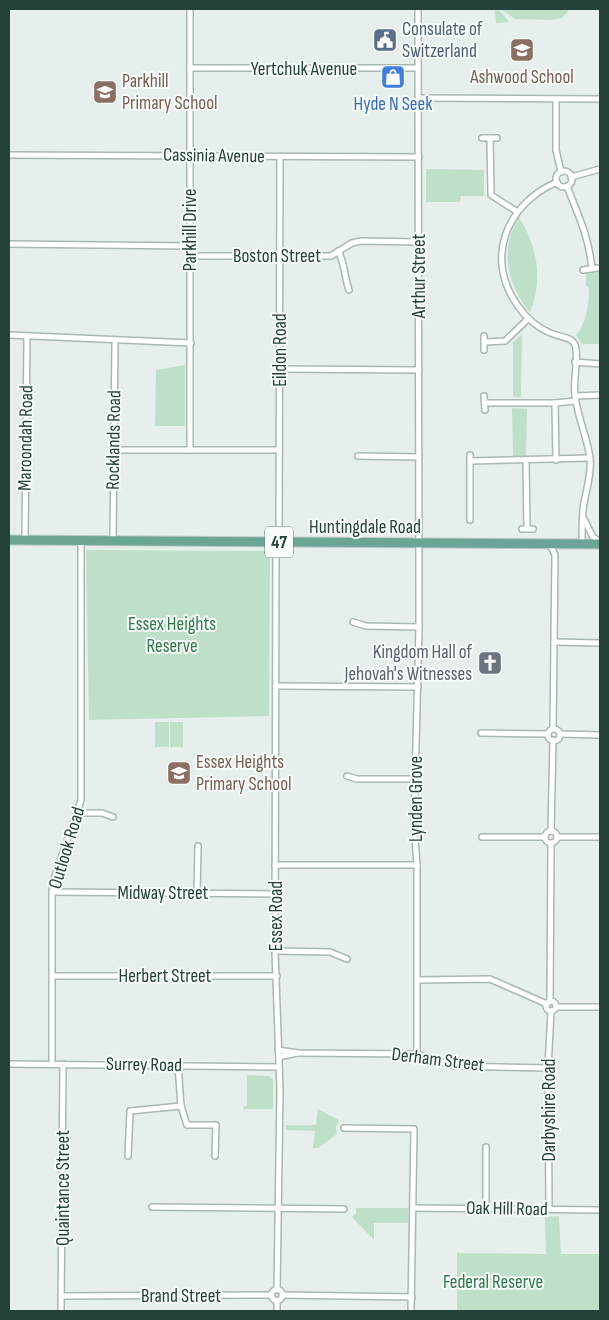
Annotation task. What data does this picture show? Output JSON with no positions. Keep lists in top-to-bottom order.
{
  "streets": {
    "main road": ["Huntingdale Road", "47"],
    "street": [
      "Yertchuk Avenue",
      "Cassinia Avenue",
      "Parkhill Drive",
      "Boston Street",
      "Arthur Street",
      "Eildon Road",
      "Maroondah Road",
      "Rocklands Road",
      "Lynden Grove",
      "Outlook Road",
      "Midway Street",
      "Essex Road",
      "Herbert Street",
      "Derham Street",
      "Surrey Road",
      "Darbyshire Road",
      "Quaintance Street",
      "Oak Hill Road",
      "Brand Street"
    ]
  },
  "crossings": [
    ["Yertchuk Avenue", "Parkhill Drive"],
    ["Yertchuk Avenue", "Arthur Street"],
    ["Cassinia Avenue", "Parkhill Drive"],
    ["Cassinia Avenue", "Arthur Street"],
    ["Cassinia Avenue", "Eildon Road"],
    ["Parkhill Drive", "Boston Street"],
    ["Boston Street", "Arthur Street"],
    ["Boston Street", "Eildon Road"],
    ["Arthur Street", "Huntingdale Road"],
    ["Arthur Street", "Lynden Grove"],
    ["Eildon Road", "Huntingdale Road"],
    ["Eildon Road", "Essex Road"],
    ["Maroondah Road", "Huntingdale Road"],
    ["Rocklands Road", "Huntingdale Road"],
    ["Huntingdale Road", "Lynden Grove"],
    ["Huntingdale Road", "Outlook Road"],
    ["Huntingdale Road", "Essex Road"],
    ["Lynden Grove", "Derham Street"],
    ["Outlook Road", "Midway Street"],
    ["Outlook Road", "Herbert Street"],
    ["Outlook Road", "Surrey Road"],
    ["Midway Street", "Essex Road"],
    ["Essex Road", "Herbert Street"],
    ["Essex Road", "Derham Street"],
    ["Essex Road", "Surrey Road"],
    ["Derham Street", "Darbyshire Road"],
    ["Surrey Road", "Quaintance Street"],
    ["Darbyshire Road", "Oak Hill Road"],
    ["Quaintance Street", "Brand Street"]
  ],
  "parks": ["Essex Heights Reserve", "Federal Reserve"],
  "places": {
    "public building": ["Consulate of Switzerland"],
    "school or university": ["Ashwood School", "Parkhill Primary School", "Essex Heights Primary School"],
    "shop": ["Hyde N Seek"],
    "church": ["Kingdom Hall of Jehovah's Witnesses"]
  }
}
